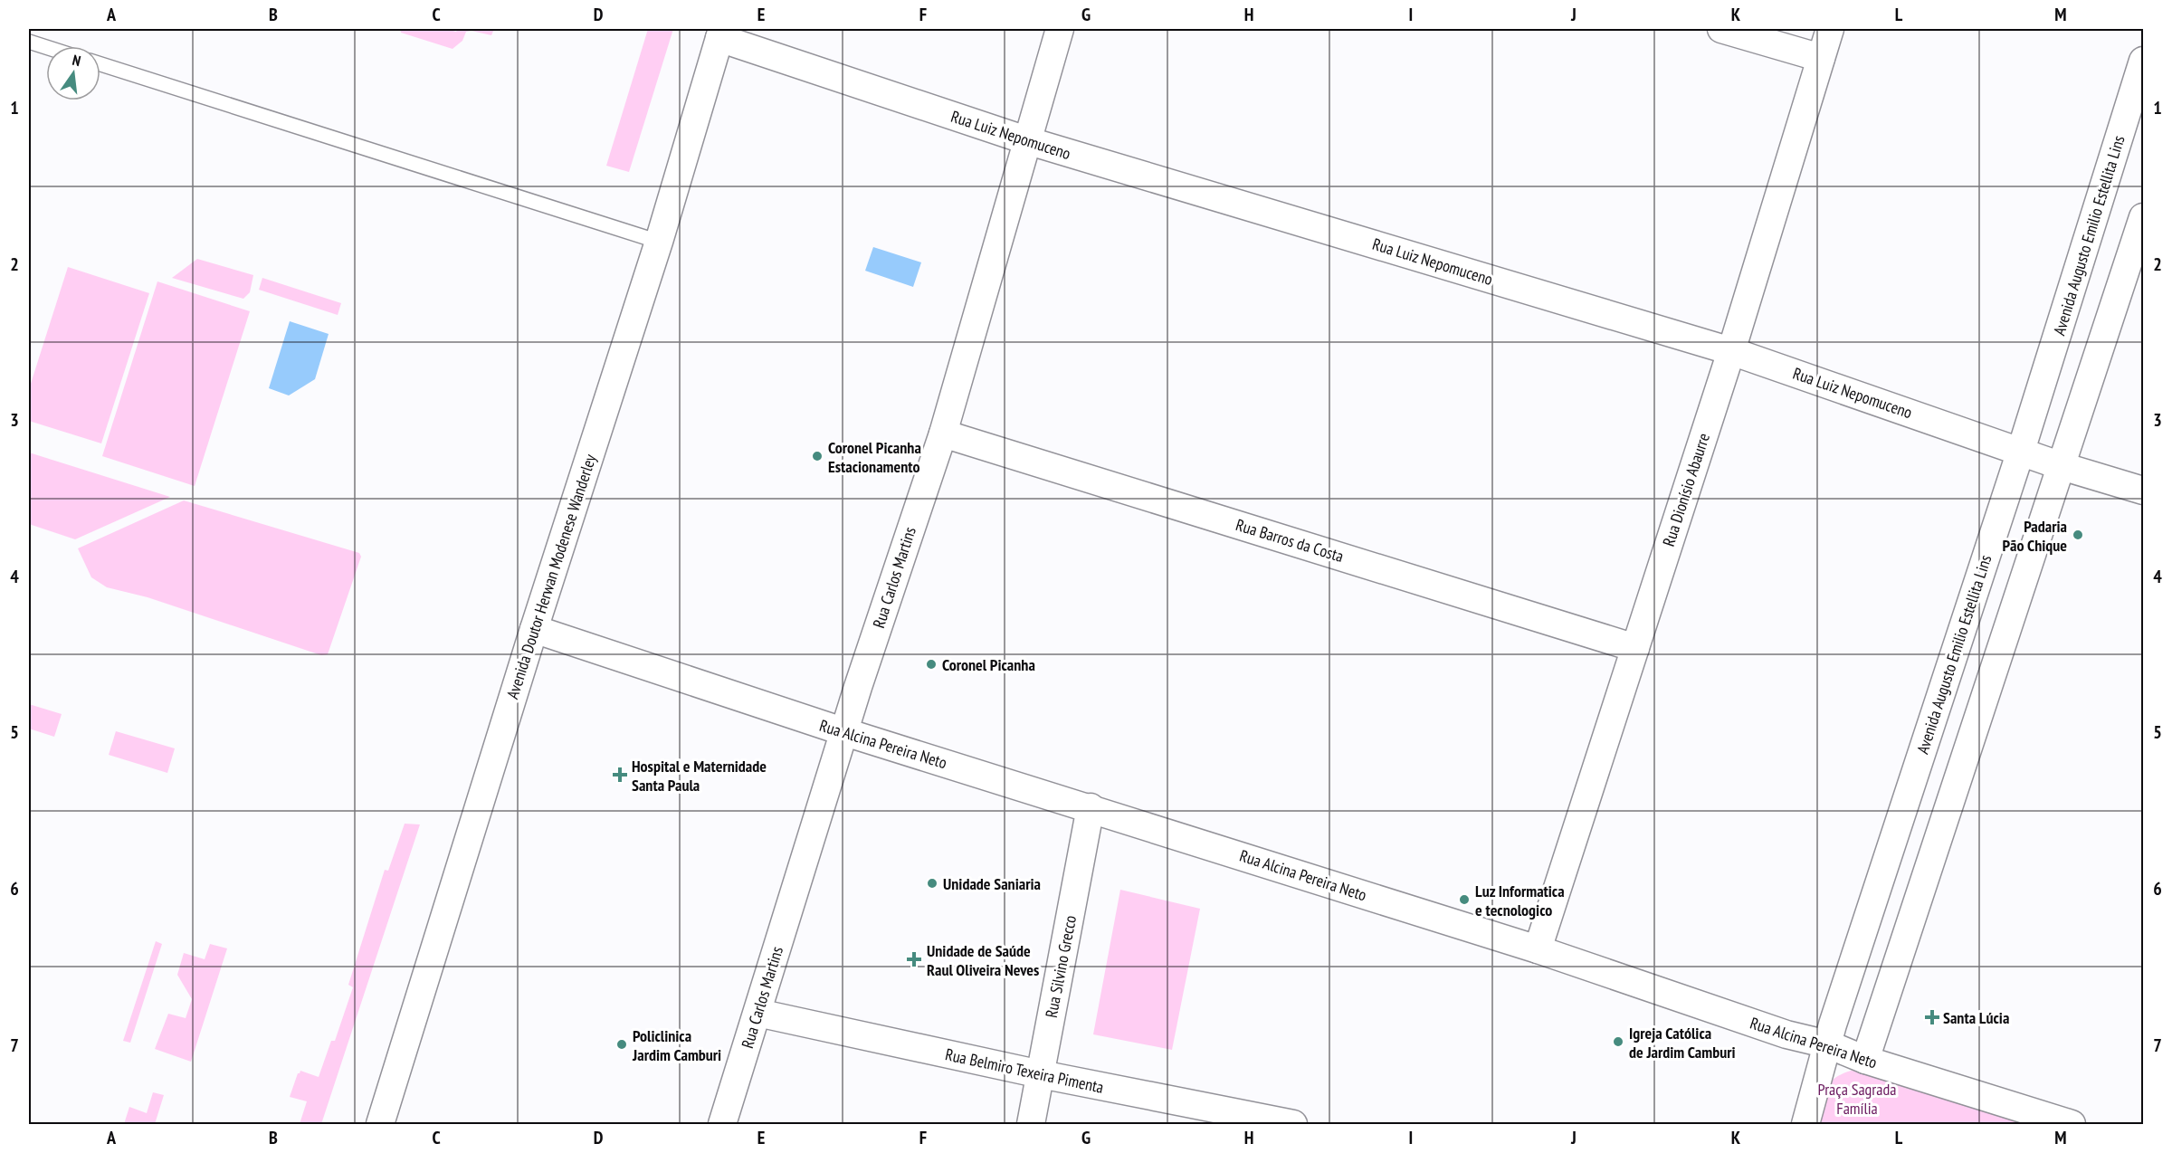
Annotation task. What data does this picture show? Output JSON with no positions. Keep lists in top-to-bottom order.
{
  "streets": {
    "street": [
      "Rua Luiz Nepomuceno",
      "Avenida Augusto Emilio Estellita Lins",
      "Rua Dionísio Abaurre",
      "Rua Barros da Costa",
      "Avenida Doutor Herwan Modenese Wanderley",
      "Rua Carlos Martins",
      "Rua Alcina Pereira Neto",
      "Rua Silvino Grecco",
      "Rua Belmiro Texeira Pimenta"
    ]
  },
  "crossings": [
    ["Rua Luiz Nepomuceno", "Avenida Augusto Emilio Estellita Lins"],
    ["Rua Luiz Nepomuceno", "Rua Dionísio Abaurre"],
    ["Rua Luiz Nepomuceno", "Avenida Doutor Herwan Modenese Wanderley"],
    ["Rua Luiz Nepomuceno", "Rua Carlos Martins"],
    ["Avenida Augusto Emilio Estellita Lins", "Rua Alcina Pereira Neto"],
    ["Rua Dionísio Abaurre", "Rua Barros da Costa"],
    ["Rua Dionísio Abaurre", "Rua Alcina Pereira Neto"],
    ["Rua Barros da Costa", "Rua Carlos Martins"],
    ["Avenida Doutor Herwan Modenese Wanderley", "Rua Alcina Pereira Neto"],
    ["Rua Carlos Martins", "Rua Alcina Pereira Neto"],
    ["Rua Carlos Martins", "Rua Belmiro Texeira Pimenta"],
    ["Rua Alcina Pereira Neto", "Rua Silvino Grecco"],
    ["Rua Silvino Grecco", "Rua Belmiro Texeira Pimenta"]
  ],
  "parks": ["Praça Sagrada Família"],
  "places": {
    "other": [
      "Coronel Picanha Estacionamento",
      "Padaria Pão Chique",
      "Coronel Picanha",
      "Unidade Saniaria",
      "Luz Informatica e tecnologico",
      "Igreja Católica de Jardim Camburi",
      "Policlinica Jardim Camburi"
    ],
    "health": ["Hospital e Maternidade Santa Paula", "Unidade de Saúde Raul Oliveira Neves", "Santa Lúcia"]
  },
  "north": "top",
  "grid": {
    "columns": [
      "A",
      "B",
      "C",
      "D",
      "E",
      "F",
      "G",
      "H",
      "I",
      "J",
      "K",
      "L",
      "M"
    ],
    "rows": [
      "1",
      "2",
      "3",
      "4",
      "5",
      "6",
      "7"
    ]
  }
}
